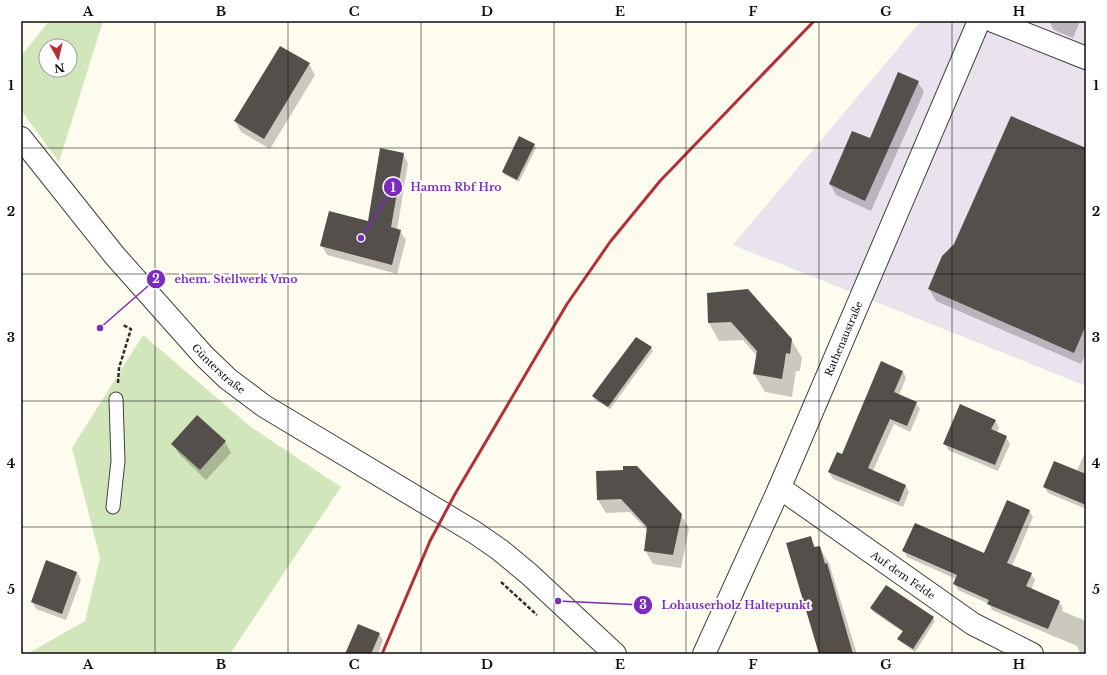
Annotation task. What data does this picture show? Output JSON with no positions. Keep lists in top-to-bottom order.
{
  "streets": {
    "street": ["Rathenaustraße", "Günterstraße", "Auf dem Felde"]
  },
  "crossings": [
    ["Rathenaustraße", "Auf dem Felde"]
  ],
  "places": ["Hamm Rbf Hro", "ehem. Stellwerk Vmo", "Lohauserholz Haltepunkt"],
  "north": "bottom",
  "grid": {
    "columns": [
      "A",
      "B",
      "C",
      "D",
      "E",
      "F",
      "G",
      "H"
    ],
    "rows": [
      "1",
      "2",
      "3",
      "4",
      "5"
    ]
  }
}
